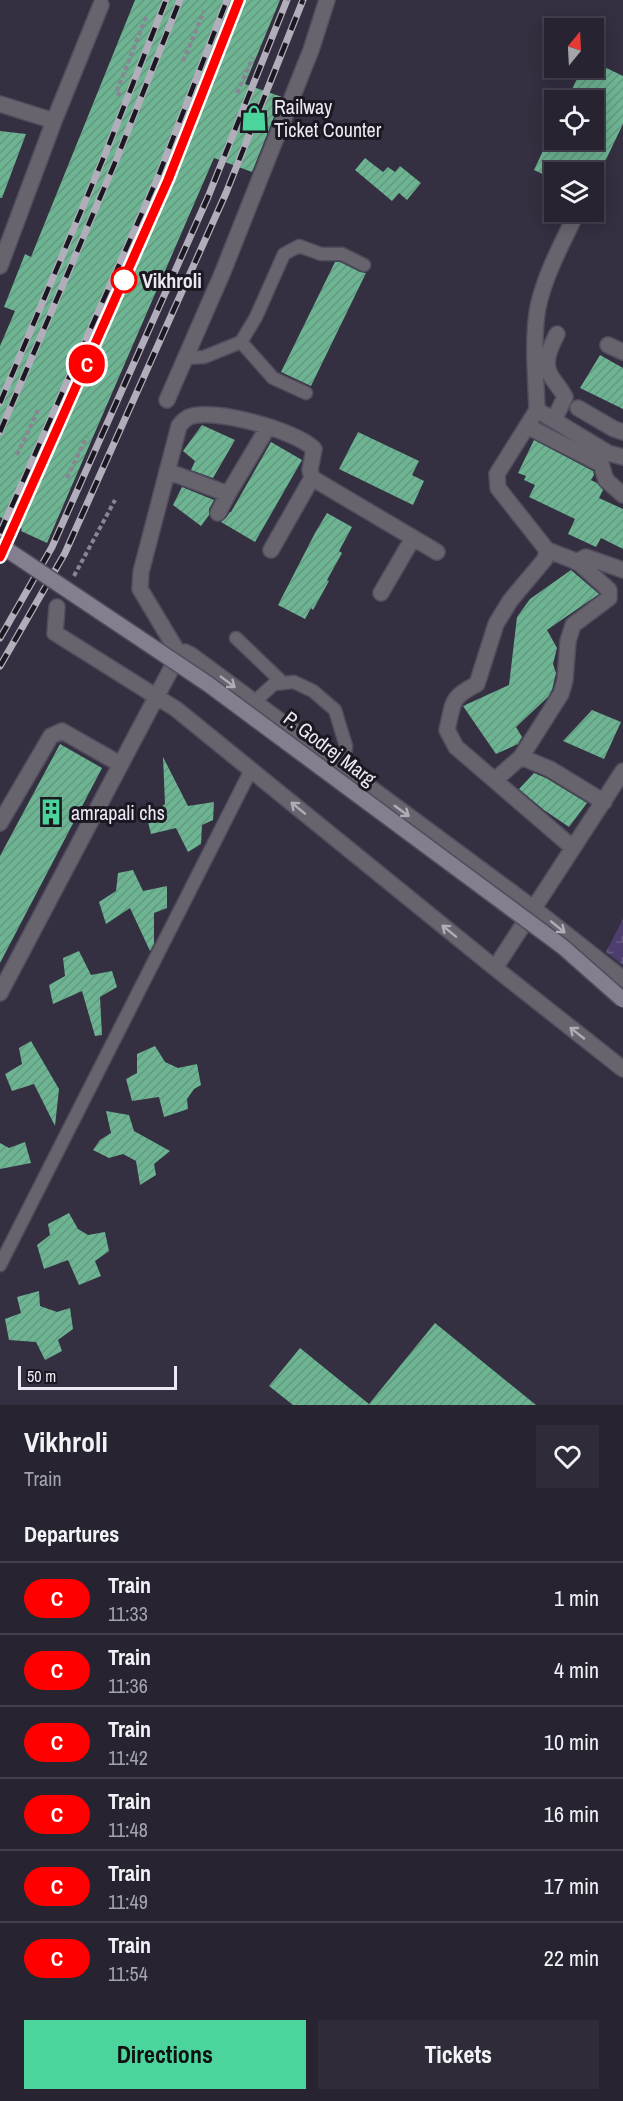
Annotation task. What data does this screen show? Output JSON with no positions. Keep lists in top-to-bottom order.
{
  "streets": {
    "street": ["P. Godrej Marg"]
  },
  "places": {
    "shop": ["Railway Ticket Counter"],
    "other": ["Vikhroli"],
    "building": ["amrapali chs"]
  },
  "scale_bar": "50 m",
  "north": "top",
  "page": {
    "on_map": "C",
    "scale": "50 m",
    "heading": [
      ["Vikhroli", "Train"],
      "Departures"
    ],
    "list": [
      {
        "mark": "C",
        "name": "Train",
        "note": "11:33",
        "value": "1 min"
      },
      {
        "mark": "C",
        "name": "Train",
        "note": "11:36",
        "value": "4 min"
      },
      {
        "mark": "C",
        "name": "Train",
        "note": "11:42",
        "value": "10 min"
      },
      {
        "mark": "C",
        "name": "Train",
        "note": "11:48",
        "value": "16 min"
      },
      {
        "mark": "C",
        "name": "Train",
        "note": "11:49",
        "value": "17 min"
      },
      {
        "mark": "C",
        "name": "Train",
        "note": "11:54",
        "value": "22 min"
      }
    ],
    "buttons": ["Directions", "Tickets"]
  }
}
